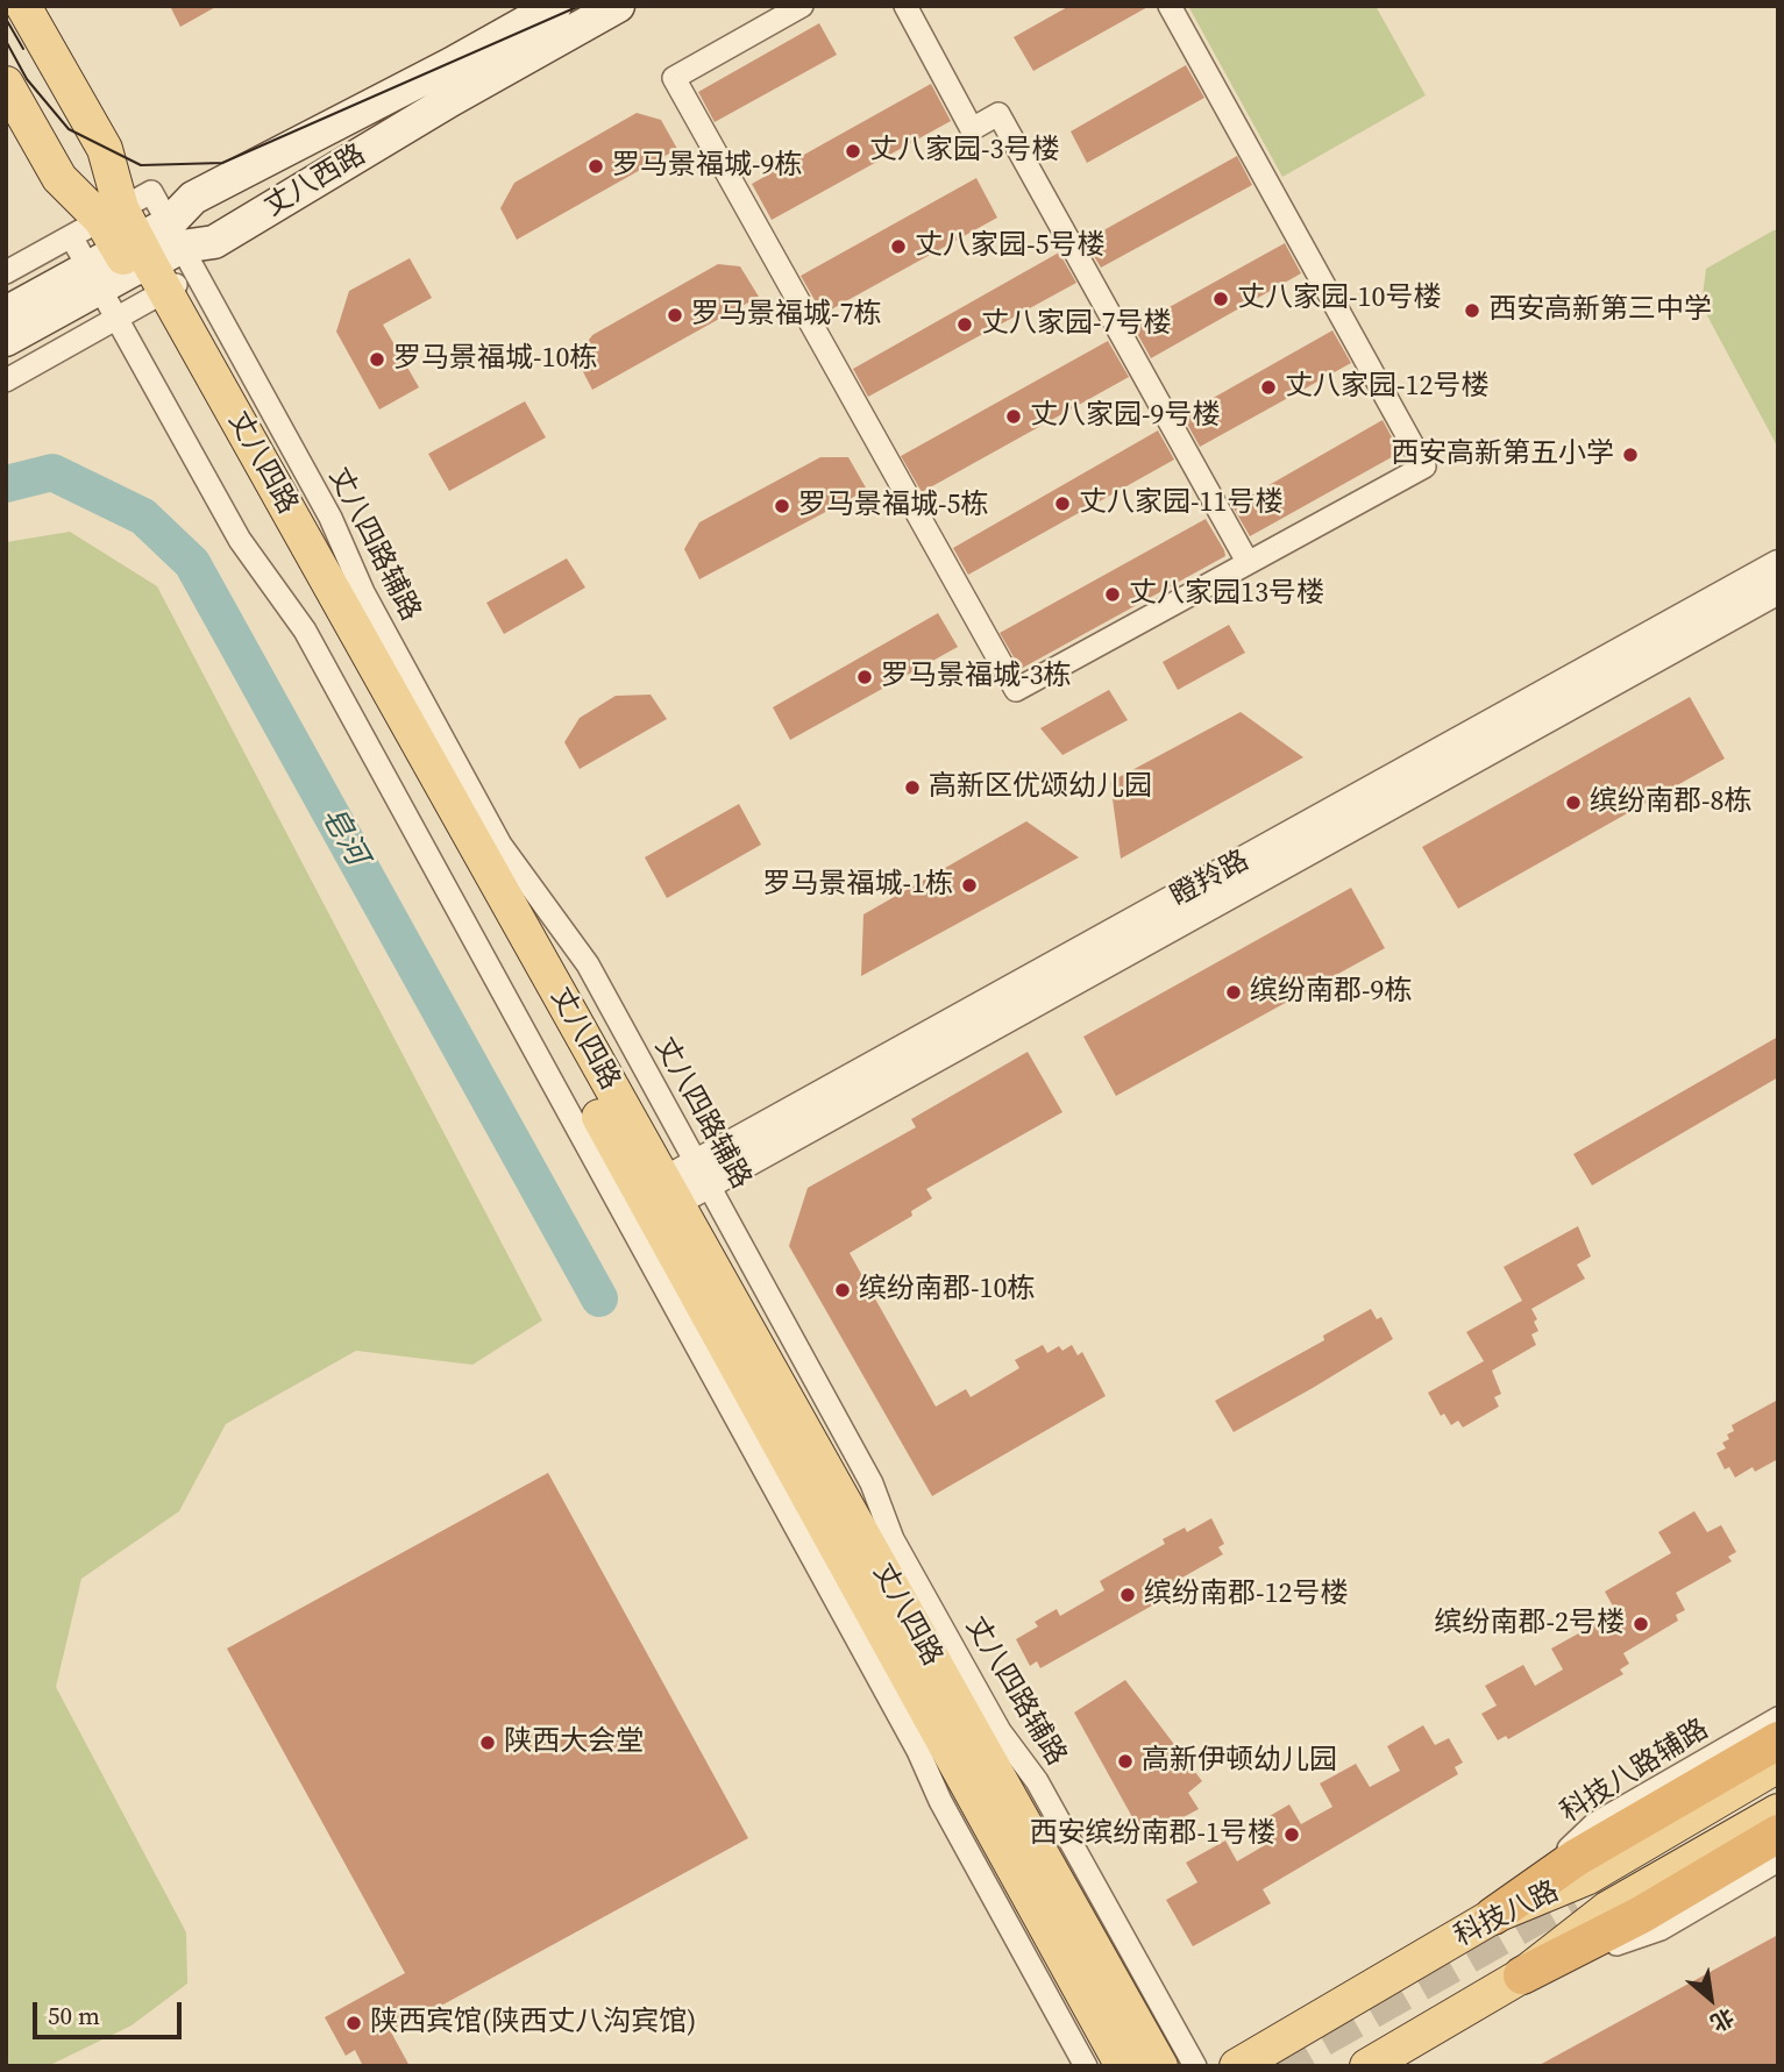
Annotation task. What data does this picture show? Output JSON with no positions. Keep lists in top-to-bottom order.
{
  "streets": {
    "main road": ["丈八西路", "丈八四路", "科技八路"],
    "street": ["丈八四路辅路", "瞪羚路", "科技八路辅路"]
  },
  "crossings": [
    ["丈八西路", "丈八四路"],
    ["丈八西路", "丈八四路辅路"],
    ["丈八四路", "丈八四路辅路"],
    ["丈八四路", "瞪羚路"],
    ["丈八四路辅路", "瞪羚路"],
    ["科技八路辅路", "科技八路"]
  ],
  "water": ["皂河"],
  "places": [
    "丈八家园-3号楼",
    "罗马景福城-9栋",
    "丈八家园-5号楼",
    "丈八家园-10号楼",
    "西安高新第三中学",
    "罗马景福城-7栋",
    "丈八家园-7号楼",
    "罗马景福城-10栋",
    "丈八家园-12号楼",
    "丈八家园-9号楼",
    "西安高新第五小学",
    "丈八家园-11号楼",
    "罗马景福城-5栋",
    "丈八家园13号楼",
    "罗马景福城-3栋",
    "高新区优颂幼儿园",
    "缤纷南郡-8栋",
    "罗马景福城-1栋",
    "缤纷南郡-9栋",
    "缤纷南郡-10栋",
    "缤纷南郡-12号楼",
    "缤纷南郡-2号楼",
    "陕西大会堂",
    "高新伊顿幼儿园",
    "西安缤纷南郡-1号楼",
    "陕西宾馆(陕西丈八沟宾馆)"
  ],
  "scale_bar": "50 m",
  "north": "bottom right"
}
